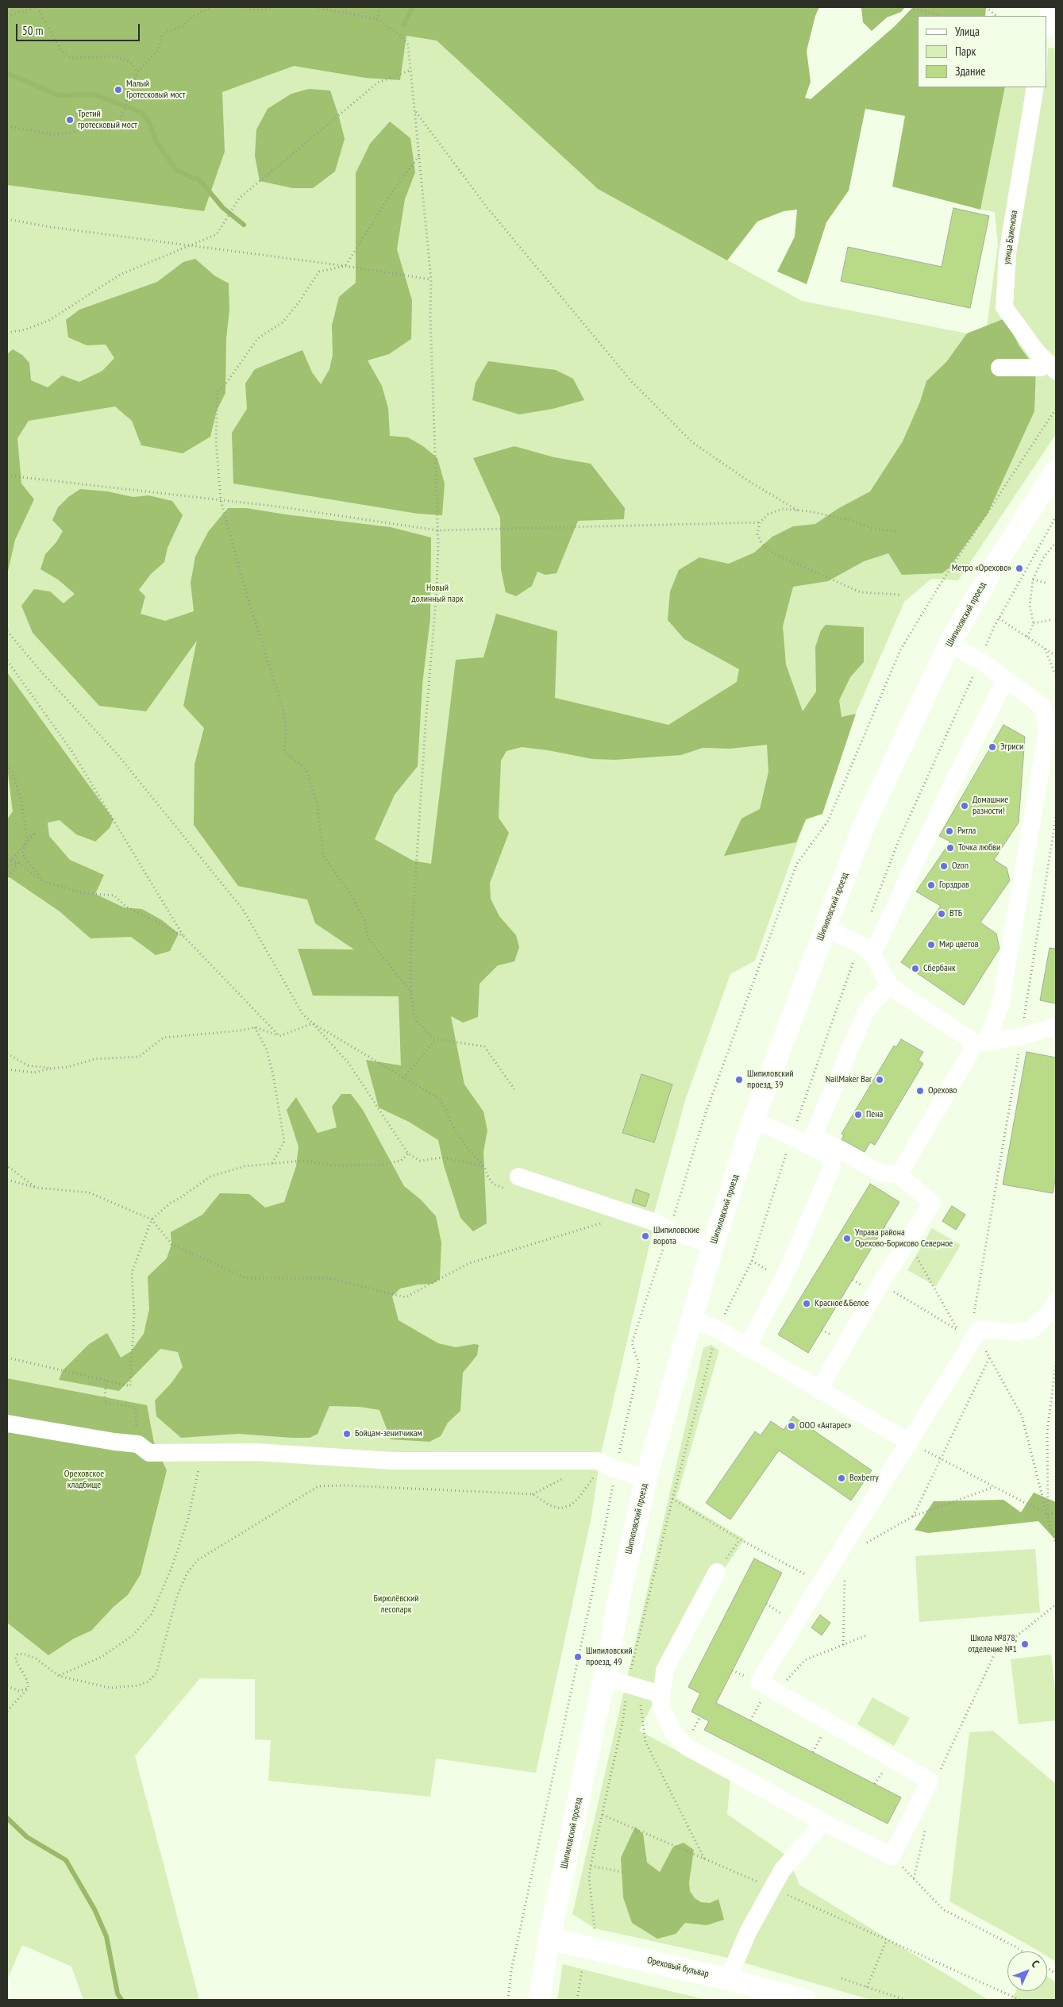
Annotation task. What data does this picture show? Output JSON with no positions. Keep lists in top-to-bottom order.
{
  "streets": {
    "main road": ["Шипиловский проезд", "Ореховый бульвар"],
    "lane": ["улица Баженова"]
  },
  "crossings": [
    ["Шипиловский проезд", "Ореховый бульвар"]
  ],
  "parks": ["Новый долинный парк", "Ореховское кладбище", "Бирюлёвский лесопарк"],
  "places": [
    "Малый Гротесковый мост",
    "Третий гротесковый мост",
    "Метро «Орехово»",
    "Эгриси",
    "Домашние разности!",
    "Ригла",
    "Точка любви",
    "Ozon",
    "Горздрав",
    "ВТБ",
    "Мир цветов",
    "Сбербанк",
    "Шипиловский проезд, 39",
    "NailMaker Bar",
    "Орехово",
    "Пена",
    "Шипиловские ворота",
    "Управа района Орехово-Борисово Северное",
    "Красное&Белое",
    "ООО «Антарес»",
    "Бойцам-зенитчикам",
    "Boxberry",
    "Школа №878, отделение №1",
    "Шипиловский проезд, 49"
  ],
  "legend": ["Улица", "Парк", "Здание"],
  "scale_bar": "50 m",
  "north": "top right"
}
